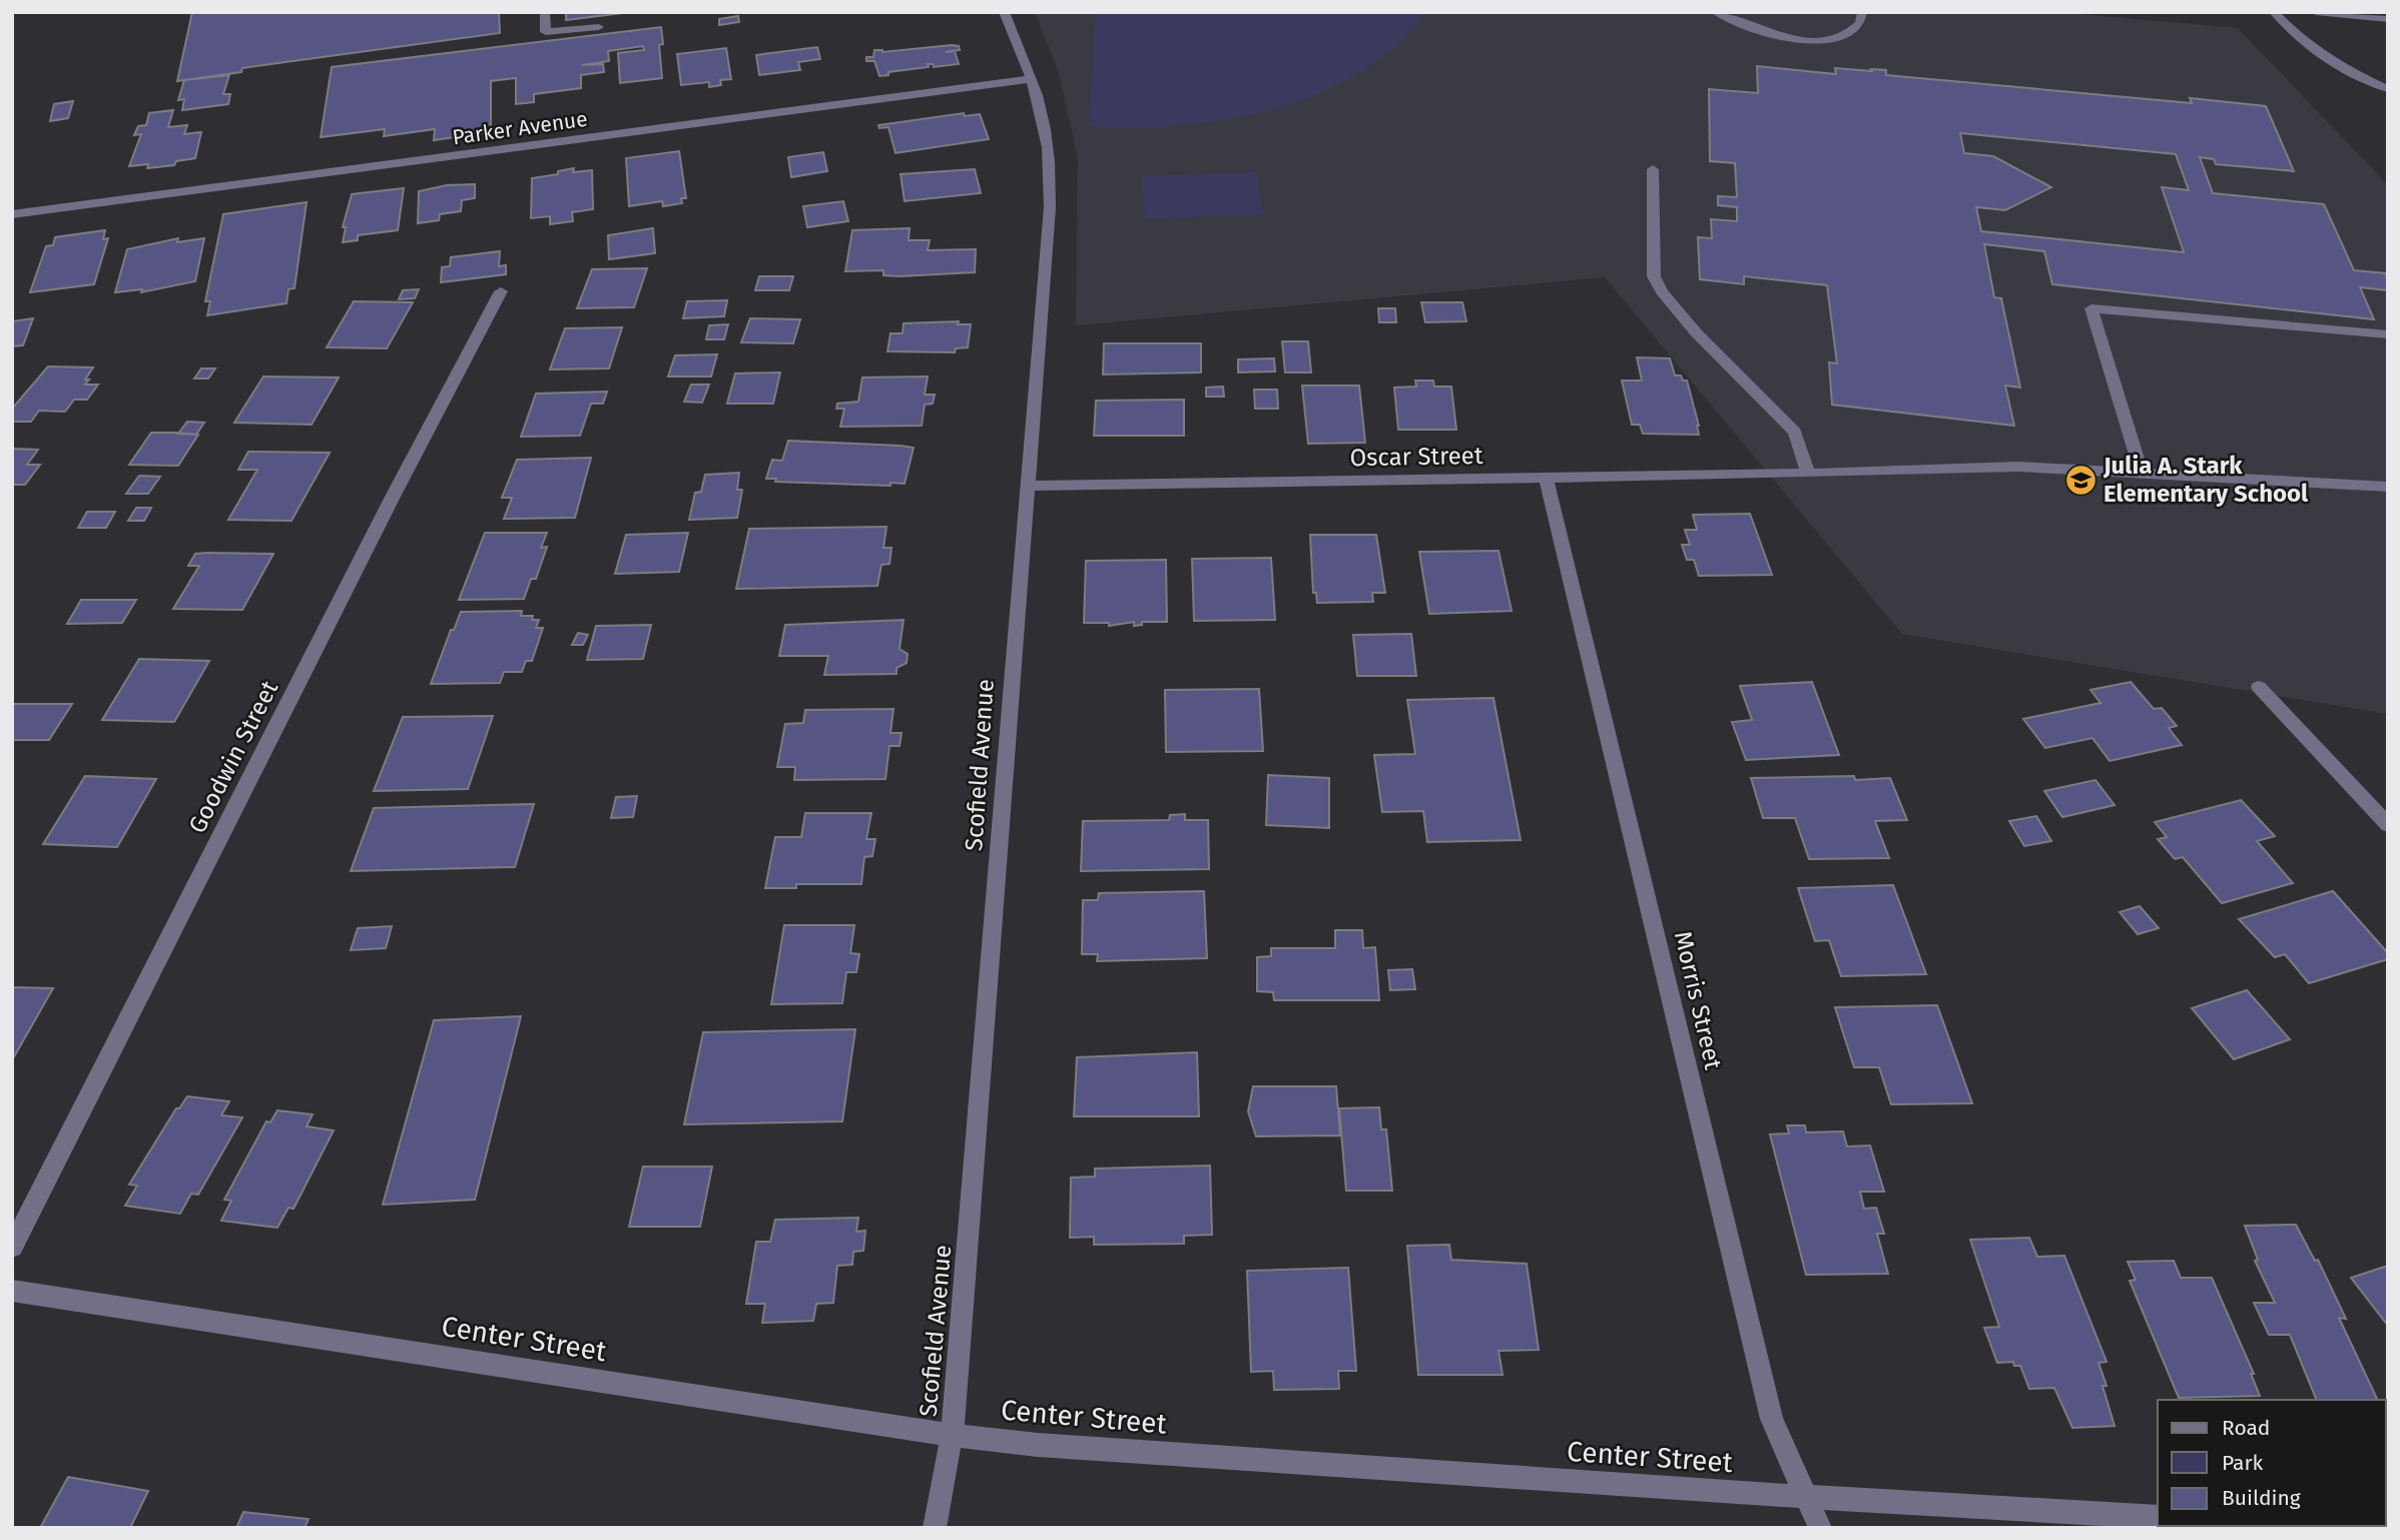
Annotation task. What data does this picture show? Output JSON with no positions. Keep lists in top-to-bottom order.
{
  "streets": {
    "street": [
      "Parker Avenue",
      "Oscar Street",
      "Goodwin Street",
      "Scofield Avenue",
      "Morris Street",
      "Center Street"
    ]
  },
  "crossings": [
    ["Parker Avenue", "Scofield Avenue"],
    ["Oscar Street", "Scofield Avenue"],
    ["Oscar Street", "Morris Street"],
    ["Scofield Avenue", "Center Street"],
    ["Morris Street", "Center Street"]
  ],
  "places": {
    "school or university": ["Julia A. Stark Elementary School"]
  },
  "legend": ["Road", "Park", "Building"]
}
